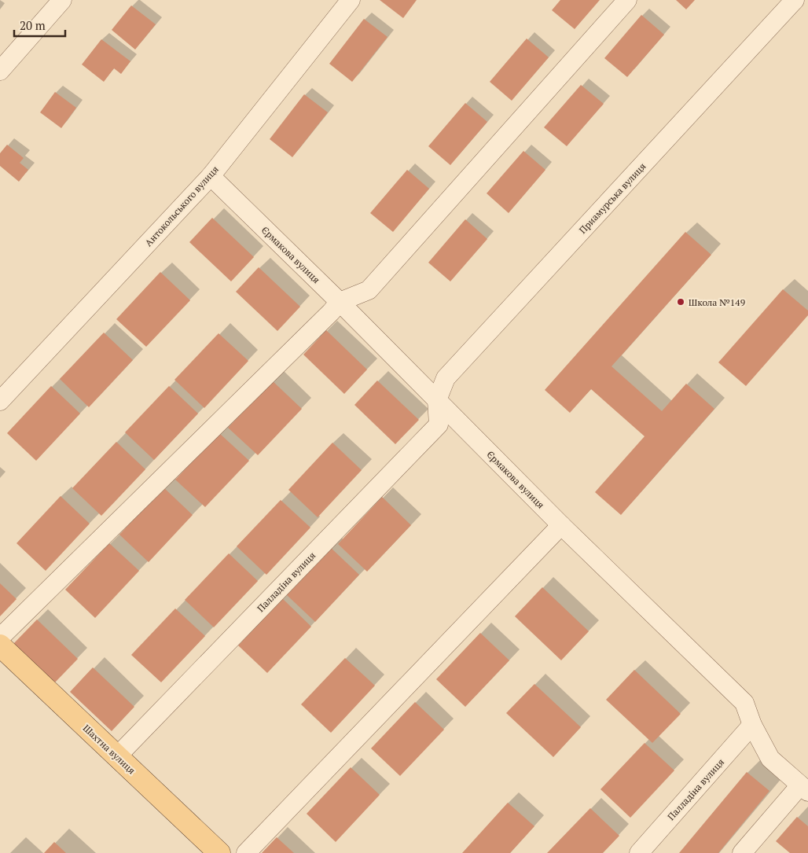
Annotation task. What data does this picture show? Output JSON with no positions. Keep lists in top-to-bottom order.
{
  "streets": {
    "main road": ["Шахтна вулиця"],
    "street": [
      "Приамурська вулиця",
      "Антокольського вулиця",
      "Єрмакова вулиця",
      "Палладіна вулиця"
    ]
  },
  "crossings": [
    ["Приамурська вулиця", "Єрмакова вулиця"],
    ["Приамурська вулиця", "Палладіна вулиця"],
    ["Антокольського вулиця", "Єрмакова вулиця"],
    ["Єрмакова вулиця", "Палладіна вулиця"],
    ["Палладіна вулиця", "Шахтна вулиця"]
  ],
  "places": ["Школа №149"],
  "scale_bar": "20 m"
}
